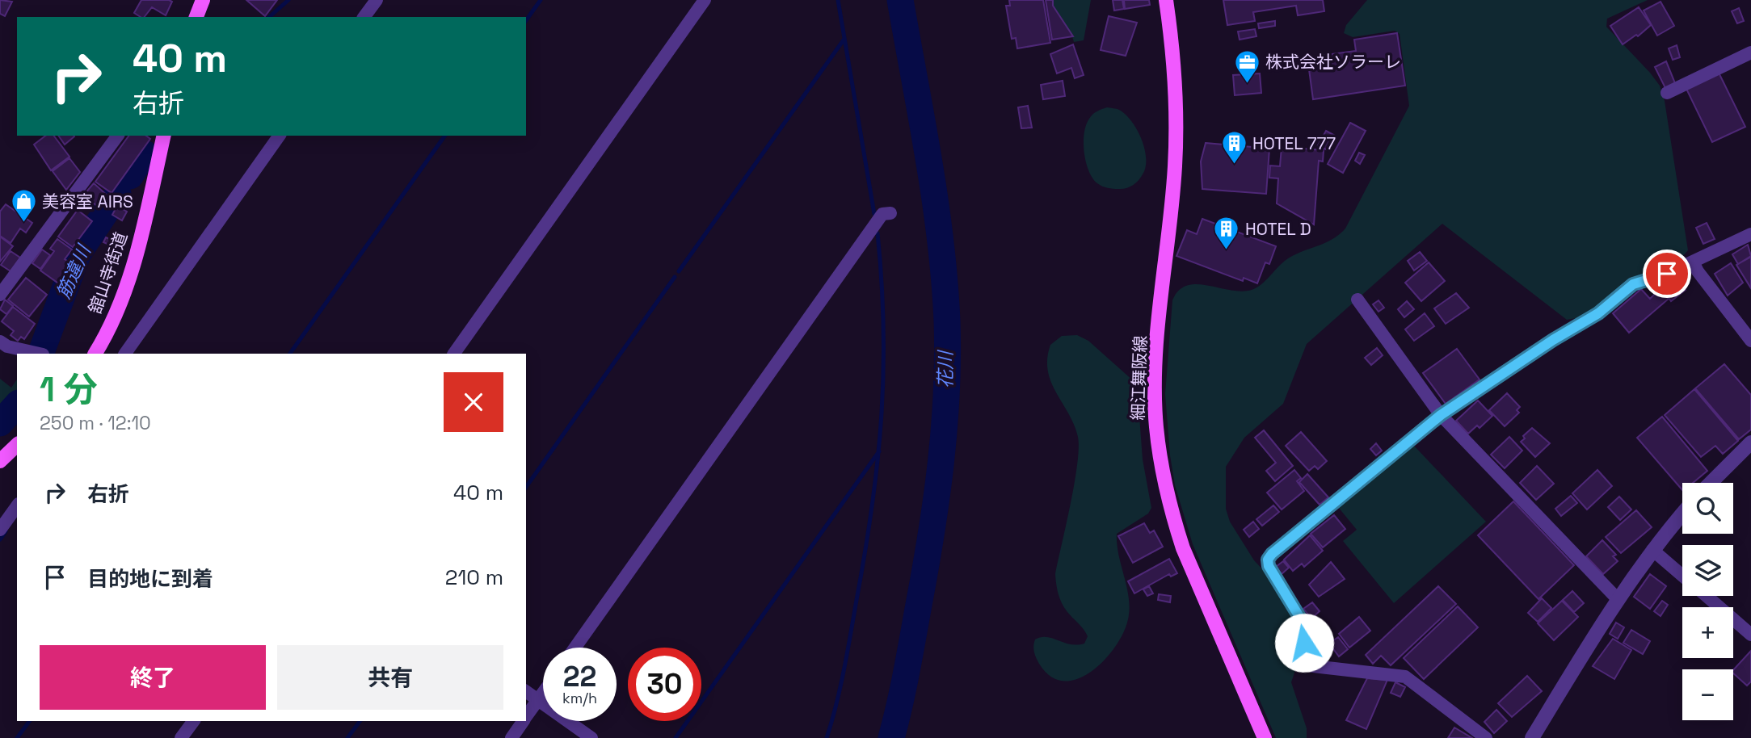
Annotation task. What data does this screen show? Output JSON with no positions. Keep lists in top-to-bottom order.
{
  "streets": {
    "main road": ["舘山寺街道", "細江舞阪線"]
  },
  "water": ["筋違川", "花川"],
  "places": {
    "office": ["株式会社ソラーレ"],
    "building": ["HOTEL 777", "HOTEL D"],
    "shop": ["美容室 AIRS"]
  },
  "page": {
    "turn": ["40 m", "右折"],
    "heading": ["1 分", "250 m · 12:10"],
    "list": [
      {
        "name": "右折",
        "value": "40 m"
      },
      {
        "name": "目的地に到着",
        "value": "210 m"
      }
    ],
    "map_buttons": ["+", "−"],
    "buttons": ["終了", "共有"],
    "speed": "22 km/h",
    "limit": "30"
  }
}
